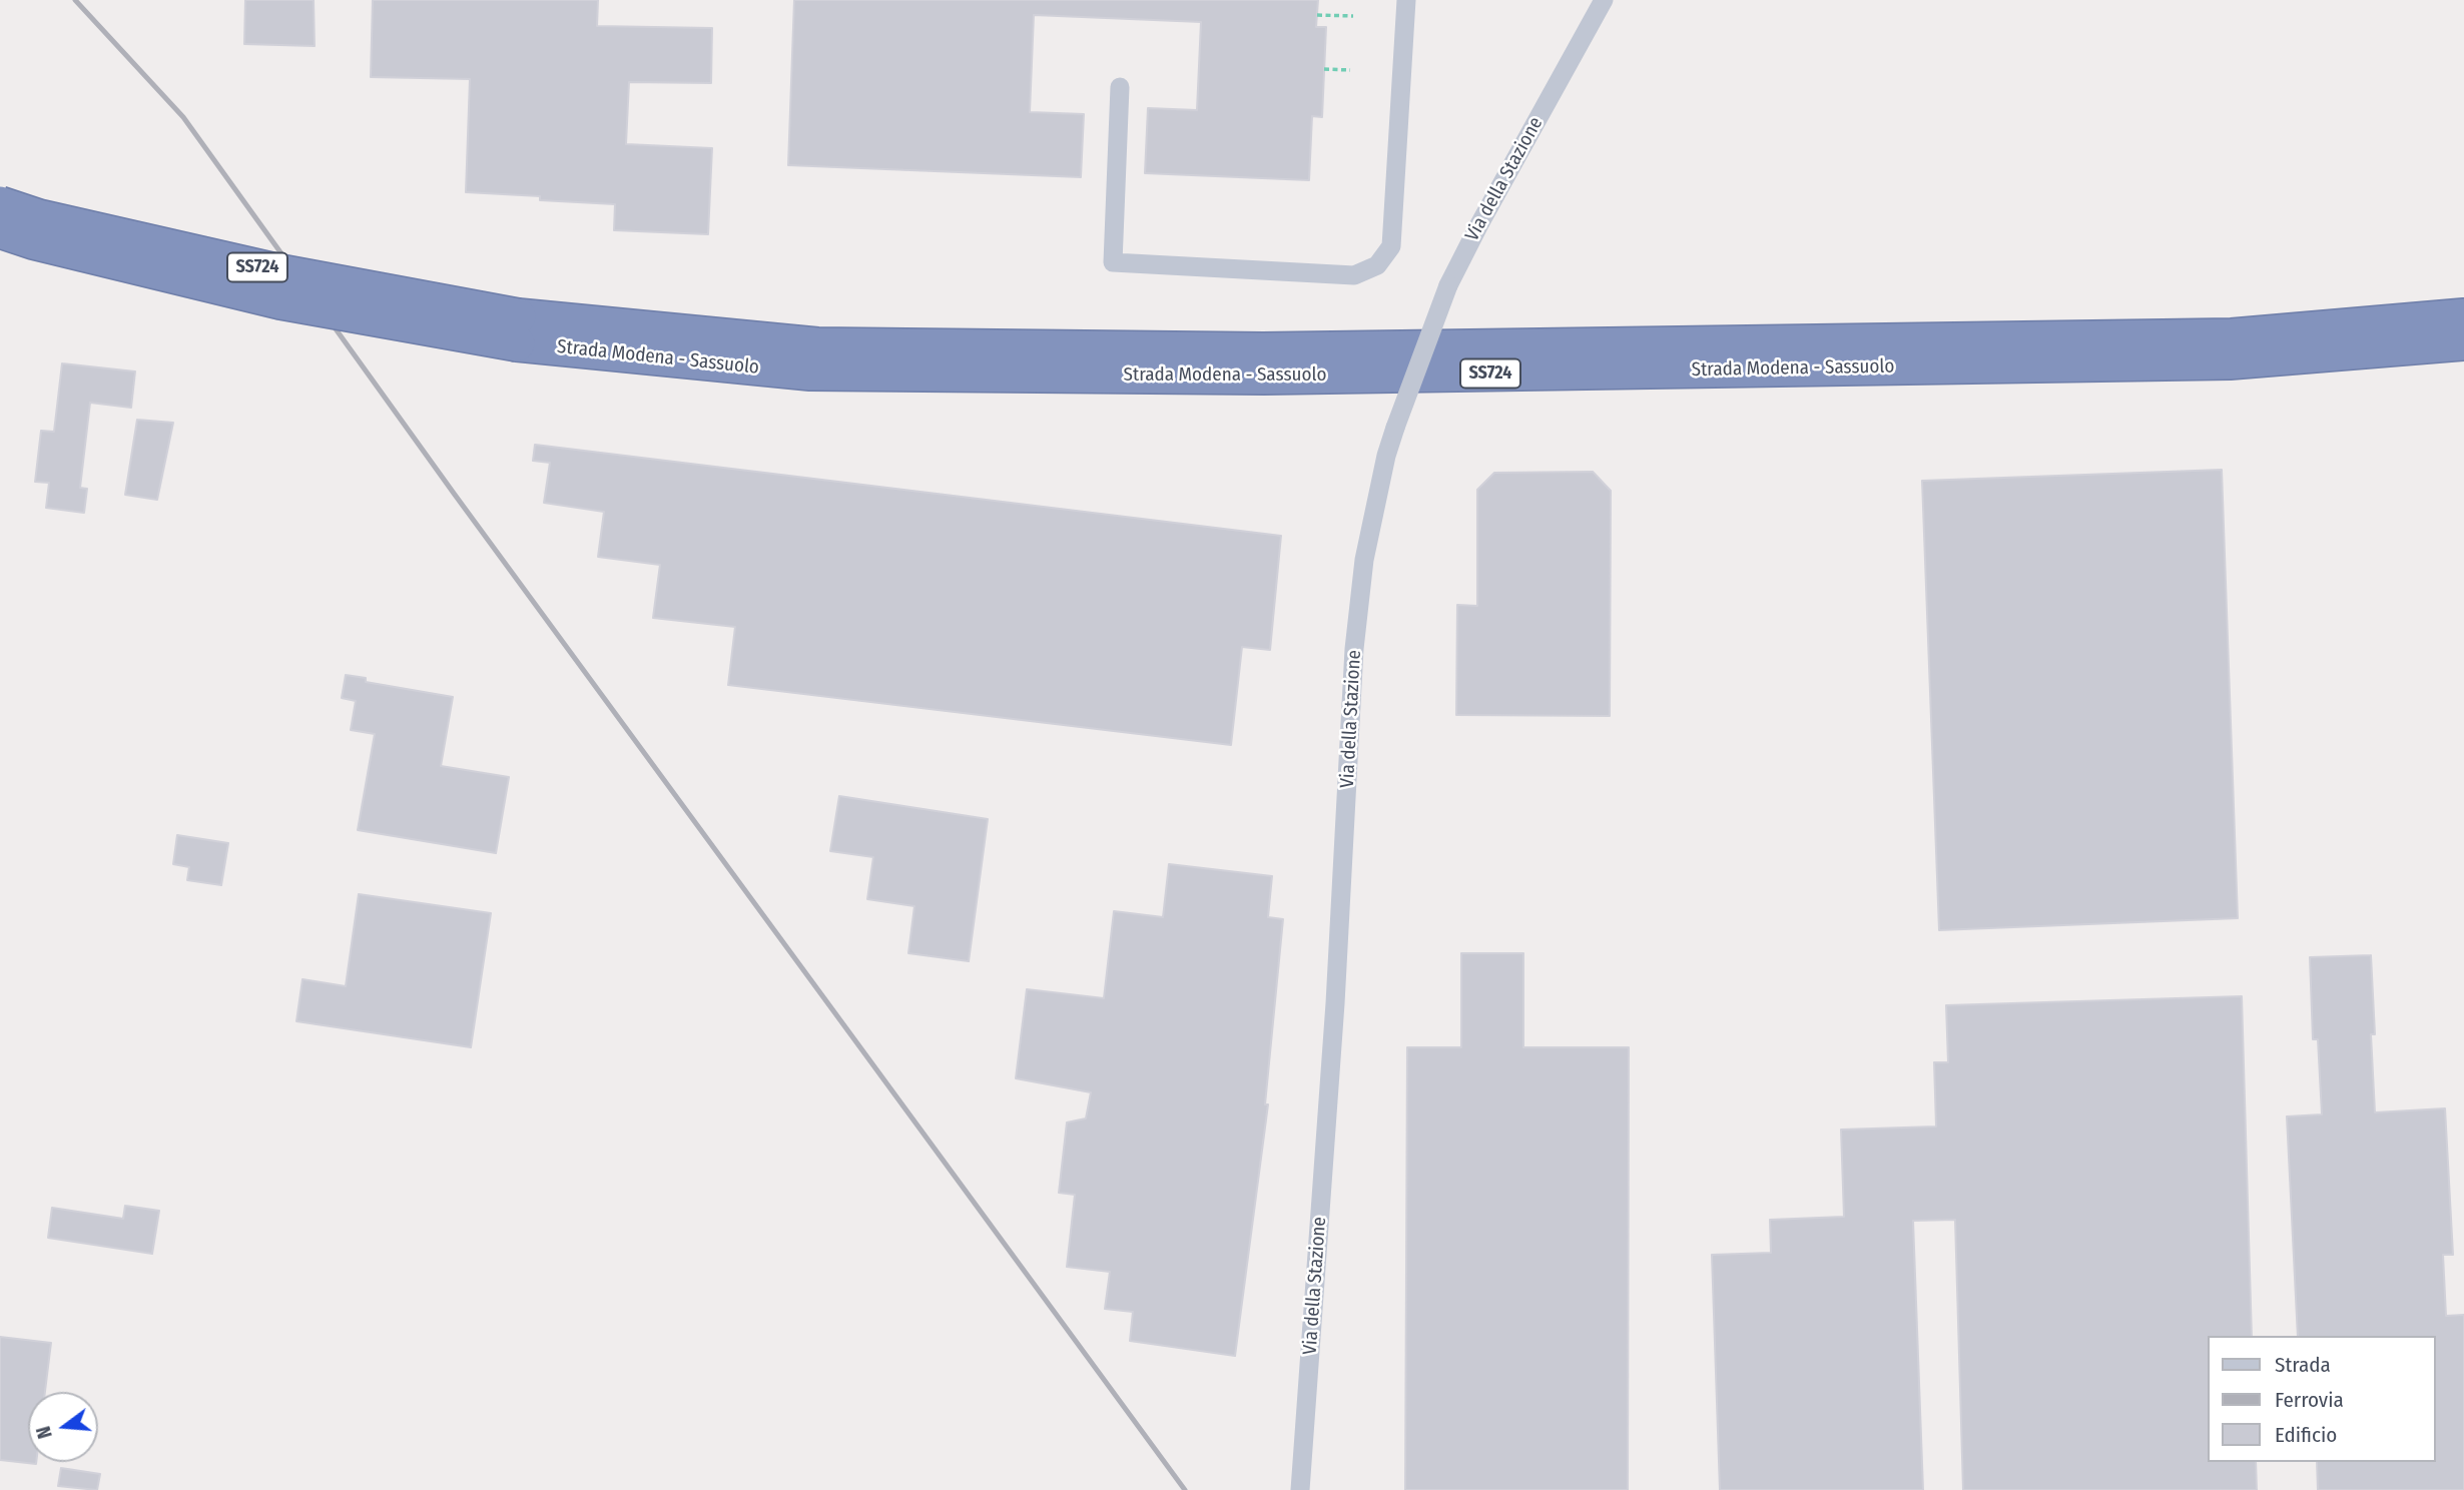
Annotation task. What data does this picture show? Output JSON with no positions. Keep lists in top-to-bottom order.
{
  "streets": {
    "highway": ["SS724", "Strada Modena - Sassuolo"],
    "street": ["Via della Stazione"]
  },
  "legend": ["Strada", "Ferrovia", "Edificio"],
  "north": "left"
}
